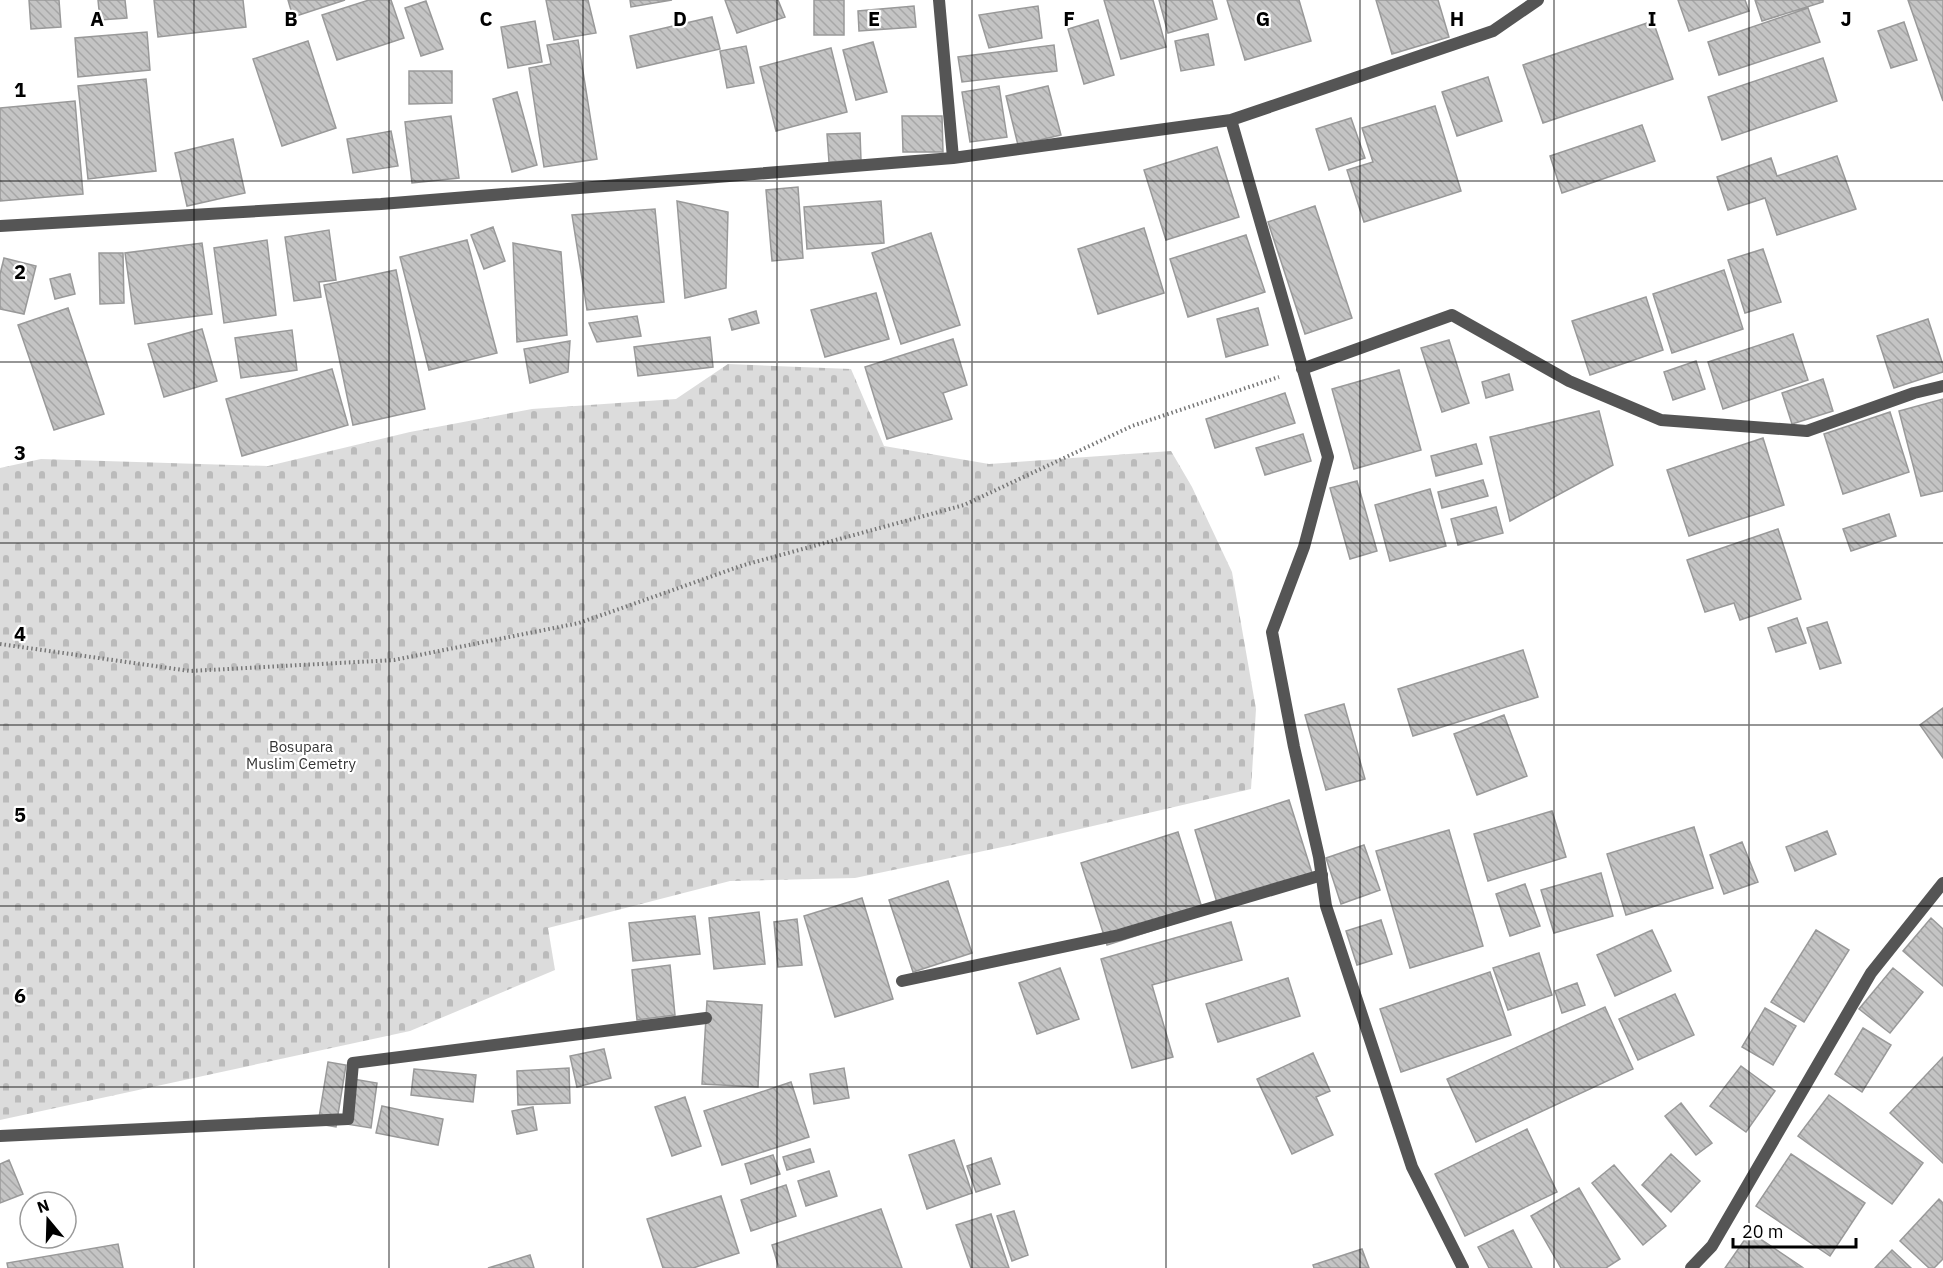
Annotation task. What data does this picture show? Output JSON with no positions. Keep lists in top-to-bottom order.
{
  "parks": ["Bosupara Muslim Cemetry"],
  "scale_bar": "20 m",
  "north": "top",
  "grid": {
    "columns": [
      "A",
      "B",
      "C",
      "D",
      "E",
      "F",
      "G",
      "H",
      "I",
      "J"
    ],
    "rows": [
      "1",
      "2",
      "3",
      "4",
      "5",
      "6"
    ]
  }
}
